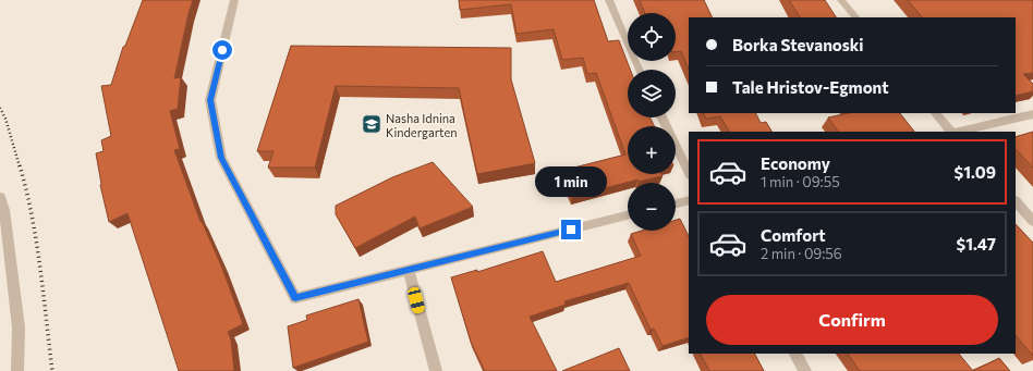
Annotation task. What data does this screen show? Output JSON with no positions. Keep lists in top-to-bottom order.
{
  "places": {
    "school or university": ["Nasha Idnina Kindergarten"]
  },
  "page": {
    "map_buttons": ["+", "−"],
    "banner": ["Borka Stevanoski", "Tale Hristov-Egmont"],
    "list": [
      {
        "name": "Economy",
        "note": "1 min · 09:55",
        "value": "$1.09"
      },
      {
        "name": "Comfort",
        "note": "2 min · 09:56",
        "value": "$1.47"
      }
    ],
    "bubble": "1 min",
    "buttons": "Confirm"
  }
}
